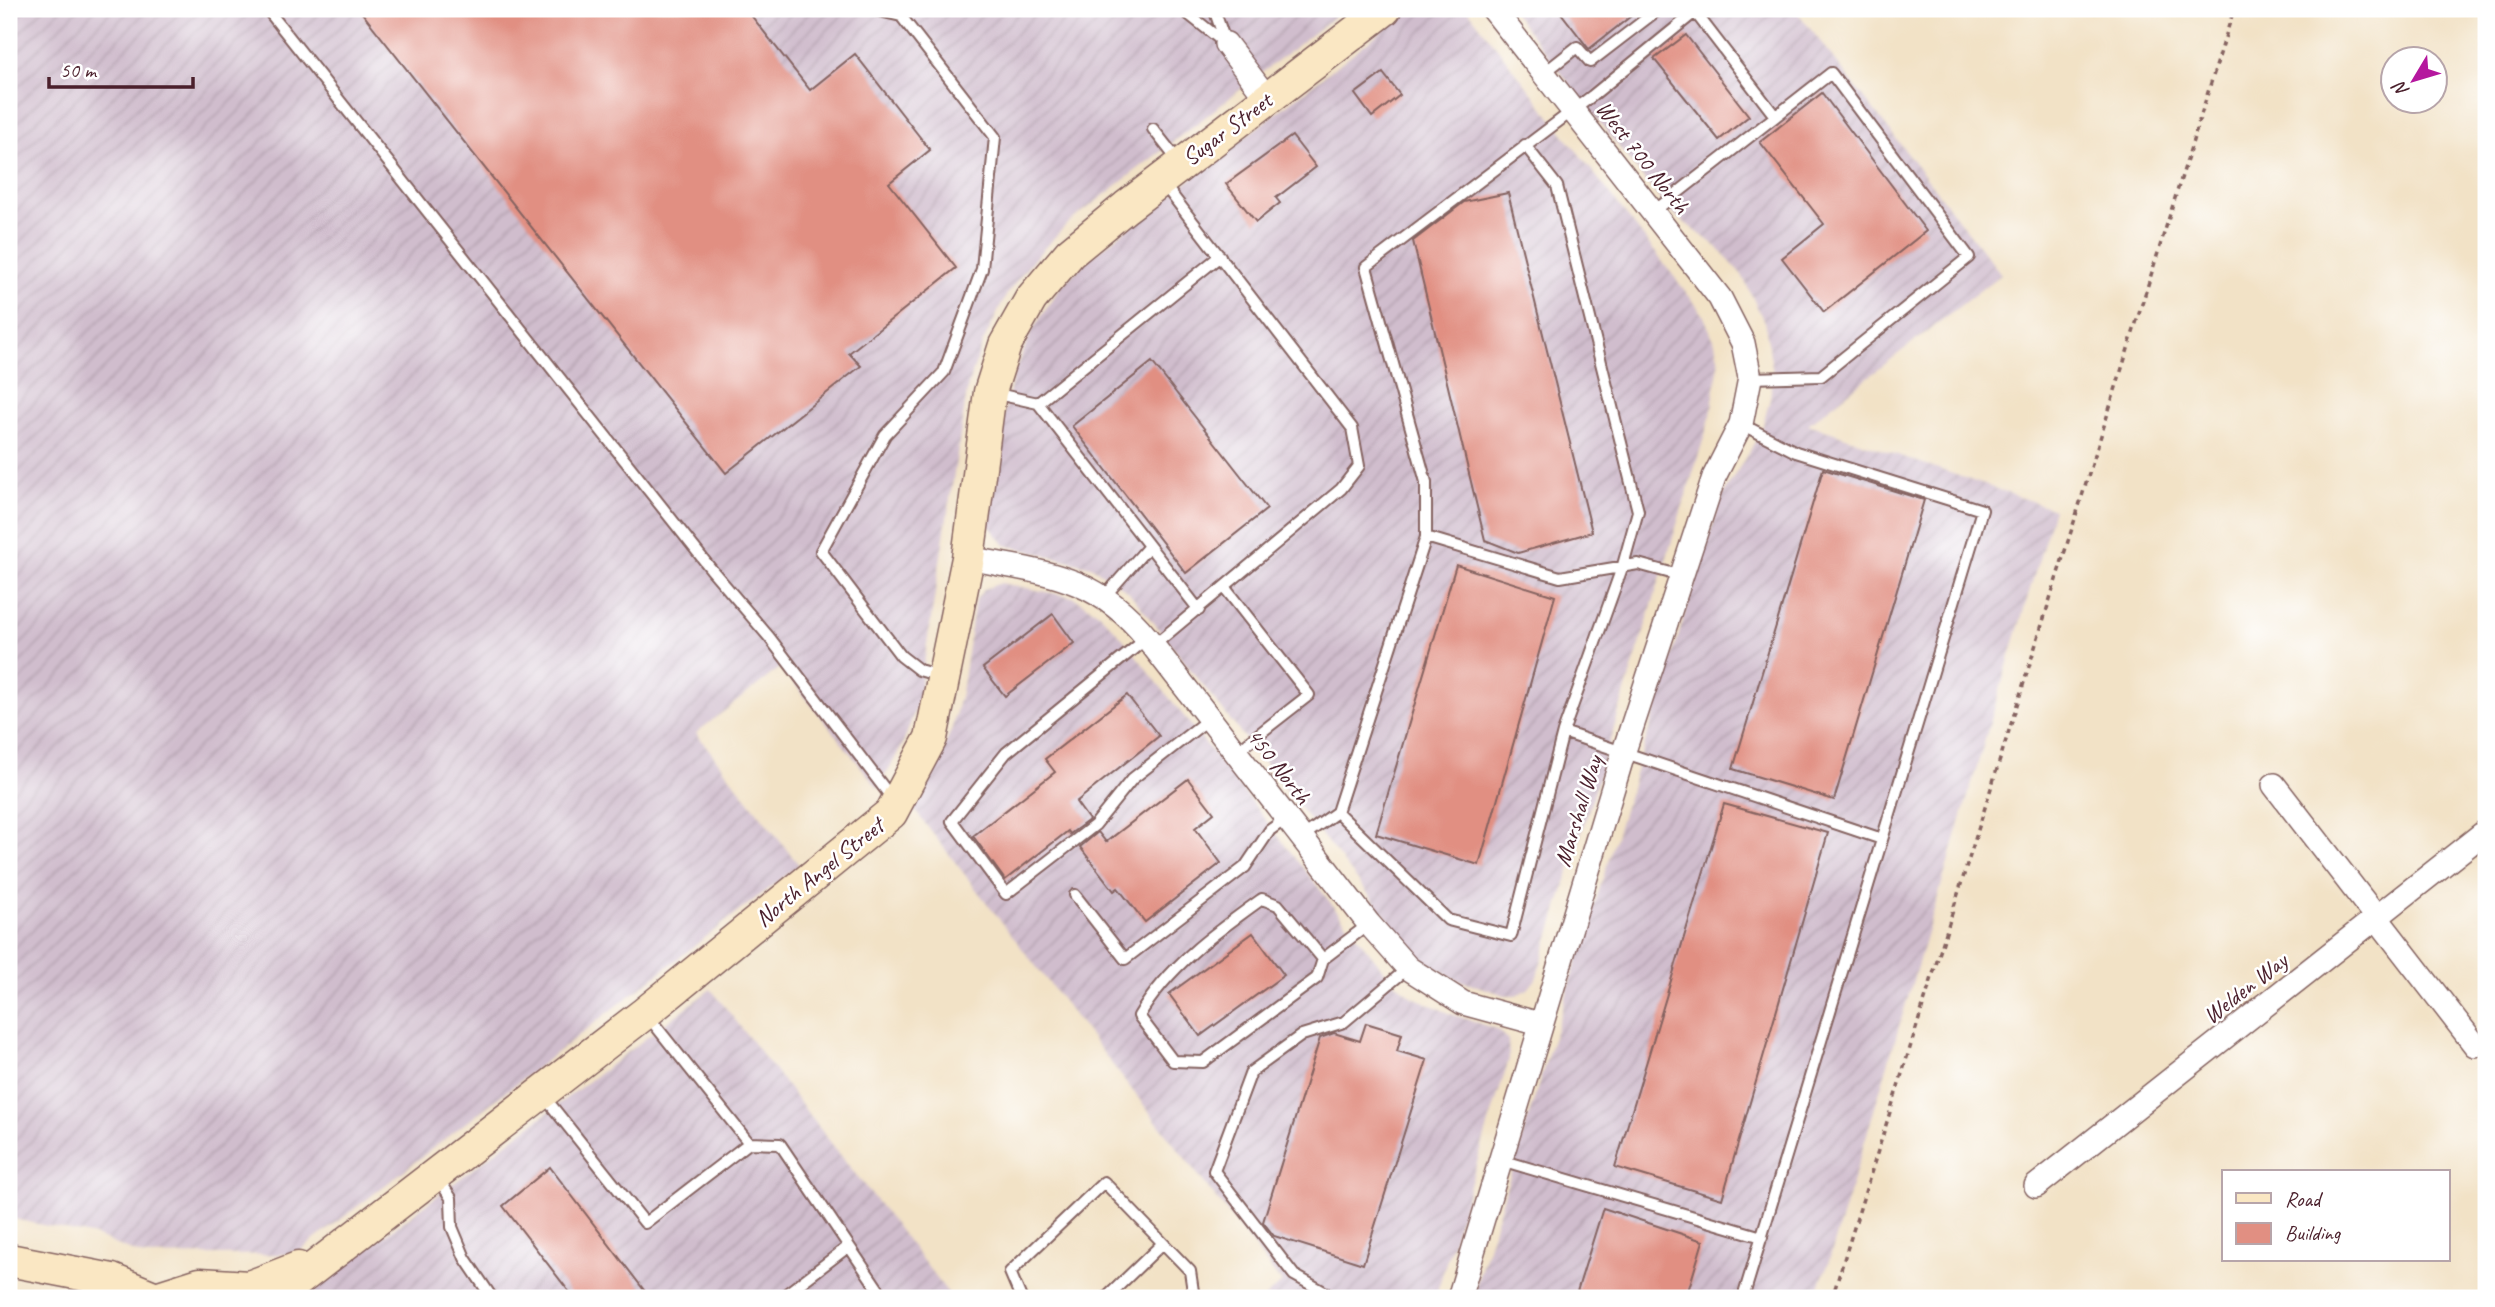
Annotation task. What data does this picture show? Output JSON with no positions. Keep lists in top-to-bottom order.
{
  "streets": {
    "street": [
      "Sugar Street",
      "West 700 North",
      "450 North",
      "Marshall Way",
      "North Angel Street",
      "Welden Way"
    ]
  },
  "crossings": [
    ["Sugar Street", "North Angel Street"],
    ["West 700 North", "Marshall Way"],
    ["450 North", "Marshall Way"],
    ["450 North", "North Angel Street"]
  ],
  "legend": ["Road", "Building"],
  "scale_bar": "50 m",
  "north": "bottom left"
}
